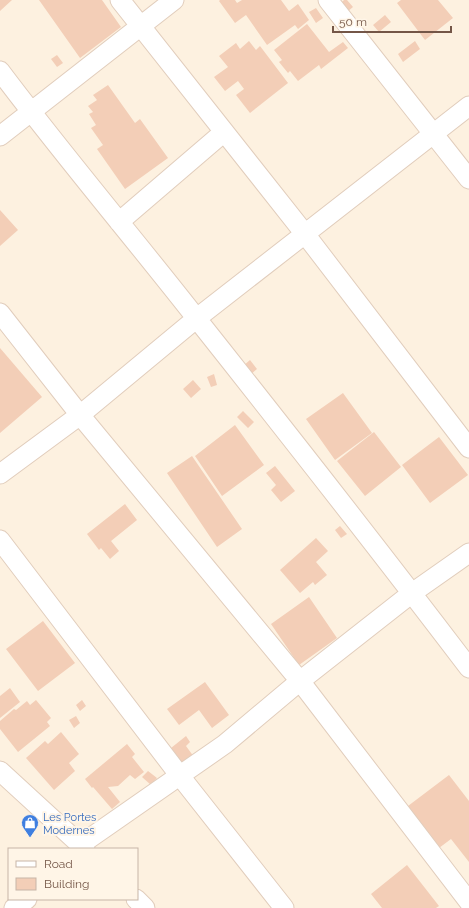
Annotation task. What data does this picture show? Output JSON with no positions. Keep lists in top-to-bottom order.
{
  "places": {
    "shop": ["Les Portes Modernes"]
  },
  "legend": ["Road", "Building"],
  "scale_bar": "50 m"
}
